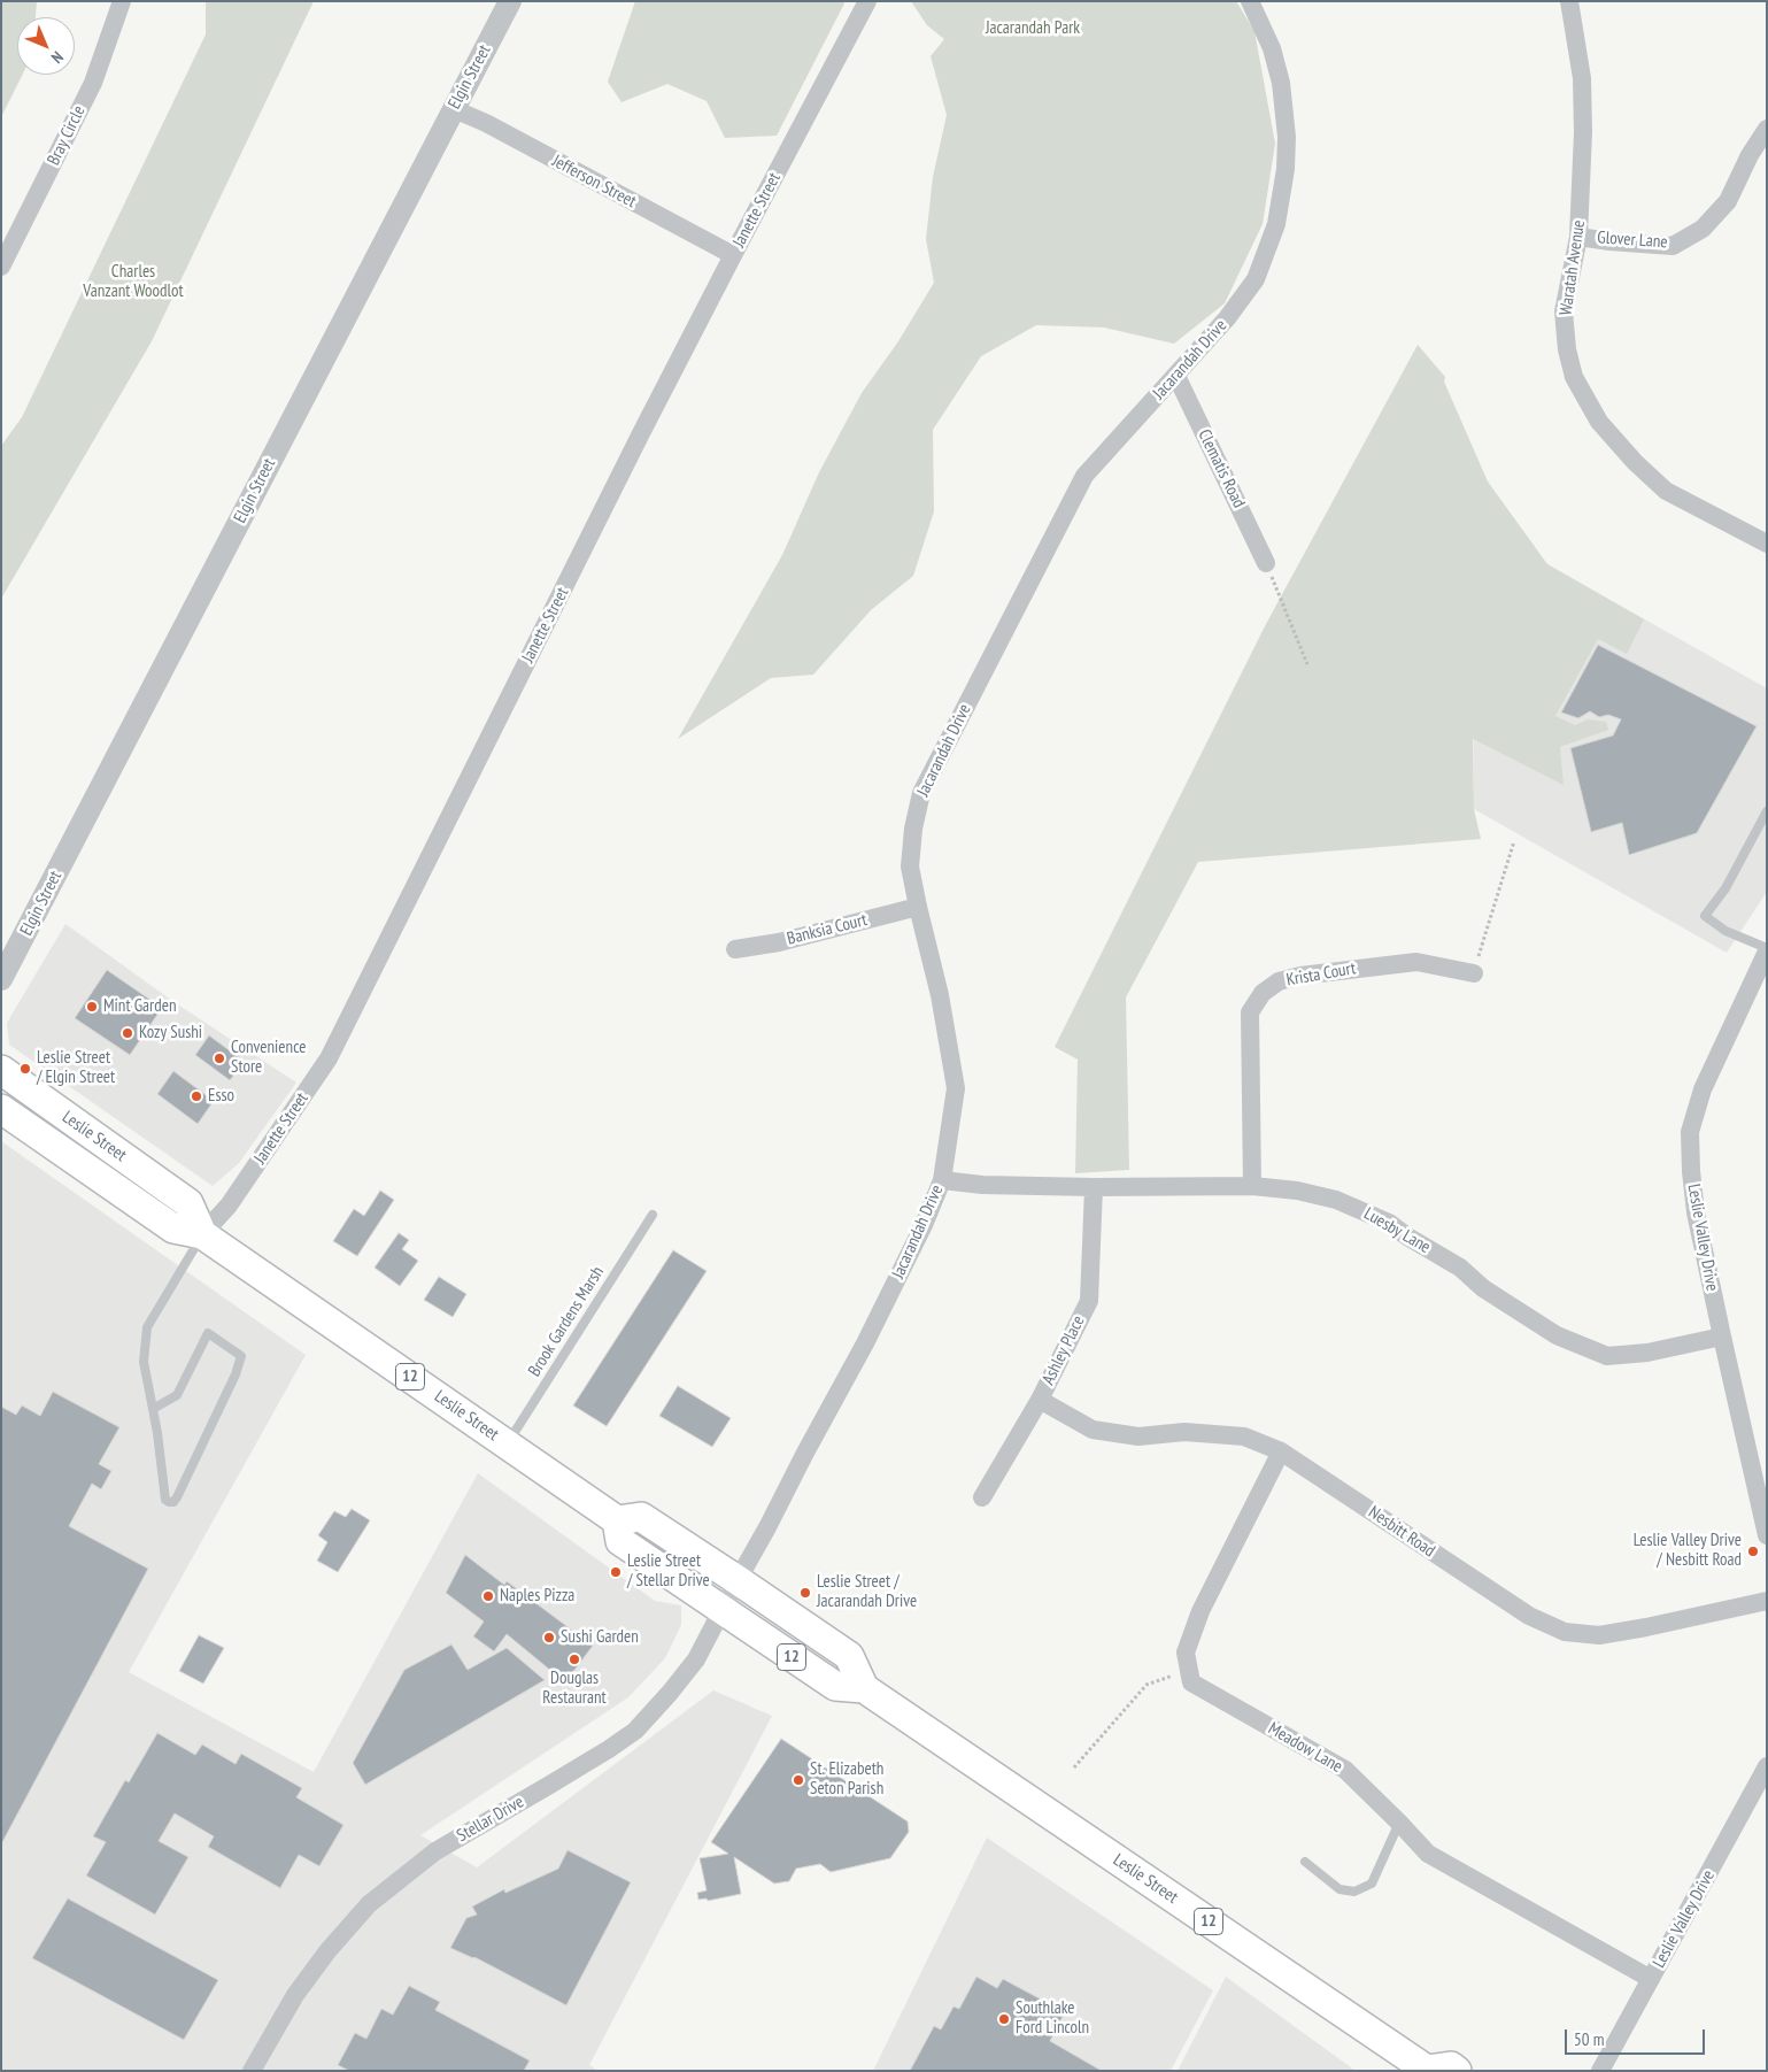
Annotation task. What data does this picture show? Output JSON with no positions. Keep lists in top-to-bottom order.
{
  "streets": {
    "main road": ["Leslie Street", "12"],
    "street": [
      "Elgin Street",
      "Bray Circle",
      "Jefferson Street",
      "Janette Street",
      "Glover Lane",
      "Waratah Avenue",
      "Jacarandah Drive",
      "Clematis Road",
      "Banksia Court",
      "Krista Court",
      "Luesby Lane",
      "Leslie Valley Drive",
      "Ashley Place",
      "Nesbitt Road",
      "Meadow Lane",
      "Stellar Drive"
    ],
    "lane": ["Brook Gardens Marsh"]
  },
  "crossings": [
    ["Elgin Street", "Jefferson Street"],
    ["Jefferson Street", "Janette Street"],
    ["Janette Street", "Leslie Street"],
    ["Glover Lane", "Waratah Avenue"],
    ["Jacarandah Drive", "Clematis Road"],
    ["Jacarandah Drive", "Banksia Court"],
    ["Jacarandah Drive", "Luesby Lane"],
    ["Jacarandah Drive", "12"],
    ["Jacarandah Drive", "Stellar Drive"],
    ["Krista Court", "Luesby Lane"],
    ["Leslie Street", "Brook Gardens Marsh"],
    ["Leslie Street", "12"],
    ["Leslie Street", "Stellar Drive"],
    ["Luesby Lane", "Leslie Valley Drive"],
    ["Luesby Lane", "Ashley Place"],
    ["Leslie Valley Drive", "Meadow Lane"],
    ["Ashley Place", "Nesbitt Road"],
    ["12", "Stellar Drive"]
  ],
  "parks": ["Jacarandah Park", "Charles Vanzant Woodlot"],
  "places": [
    "Mint Garden",
    "Kozy Sushi",
    "Convenience Store",
    "Leslie Street / Elgin Street",
    "Esso",
    "Leslie Valley Drive / Nesbitt Road",
    "Leslie Street / Stellar Drive",
    "Leslie Street / Jacarandah Drive",
    "Naples Pizza",
    "Sushi Garden",
    "Douglas Restaurant",
    "St. Elizabeth Seton Parish",
    "Southlake Ford Lincoln"
  ],
  "scale_bar": "50 m",
  "north": "bottom right"
}
